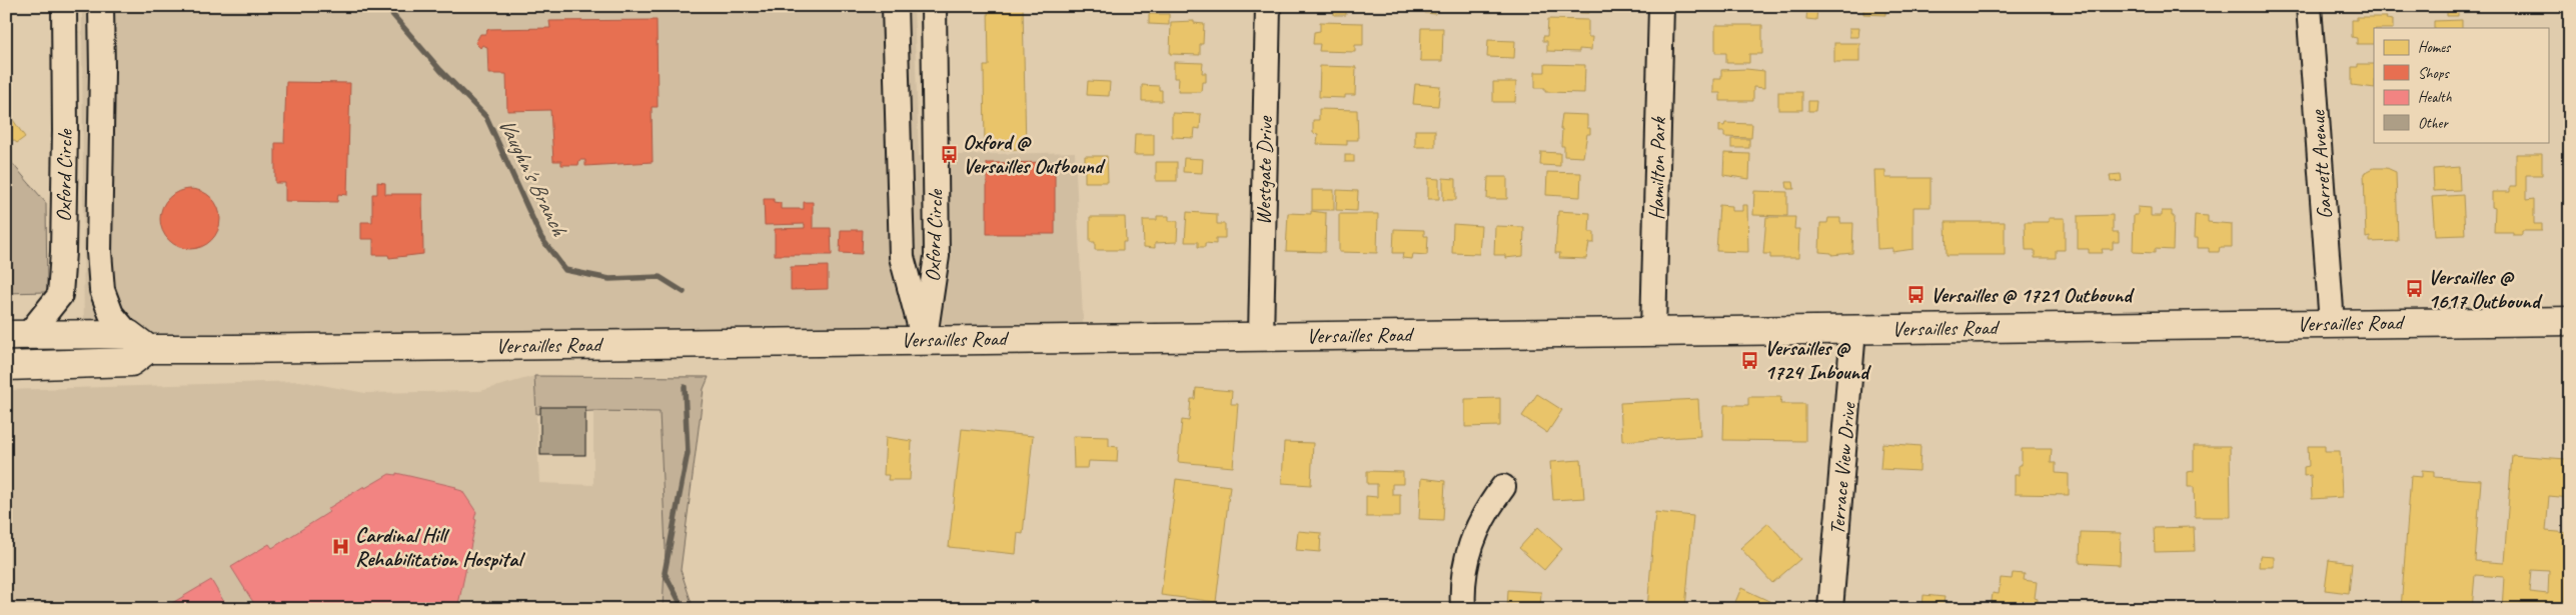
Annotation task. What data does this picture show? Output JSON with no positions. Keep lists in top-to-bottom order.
{
  "streets": {
    "main road": ["Versailles Road"],
    "street": [
      "Garrett Avenue",
      "Hamilton Park",
      "Westgate Drive",
      "Oxford Circle",
      "Terrace View Drive"
    ]
  },
  "crossings": [
    ["Garrett Avenue", "Versailles Road"],
    ["Hamilton Park", "Versailles Road"],
    ["Westgate Drive", "Versailles Road"],
    ["Oxford Circle", "Versailles Road"],
    ["Versailles Road", "Terrace View Drive"]
  ],
  "water": ["Vaughn's Branch"],
  "places": {
    "bus stop": [
      "Oxford @ Versailles Outbound",
      "Versailles @ 1617 Outbound",
      "Versailles @ 1721 Outbound",
      "Versailles @ 1724 Inbound"
    ],
    "hospital": ["Cardinal Hill Rehabilitation Hospital"]
  },
  "legend": [
    "Homes",
    "Shops",
    "Health",
    "Other"
  ]
}
